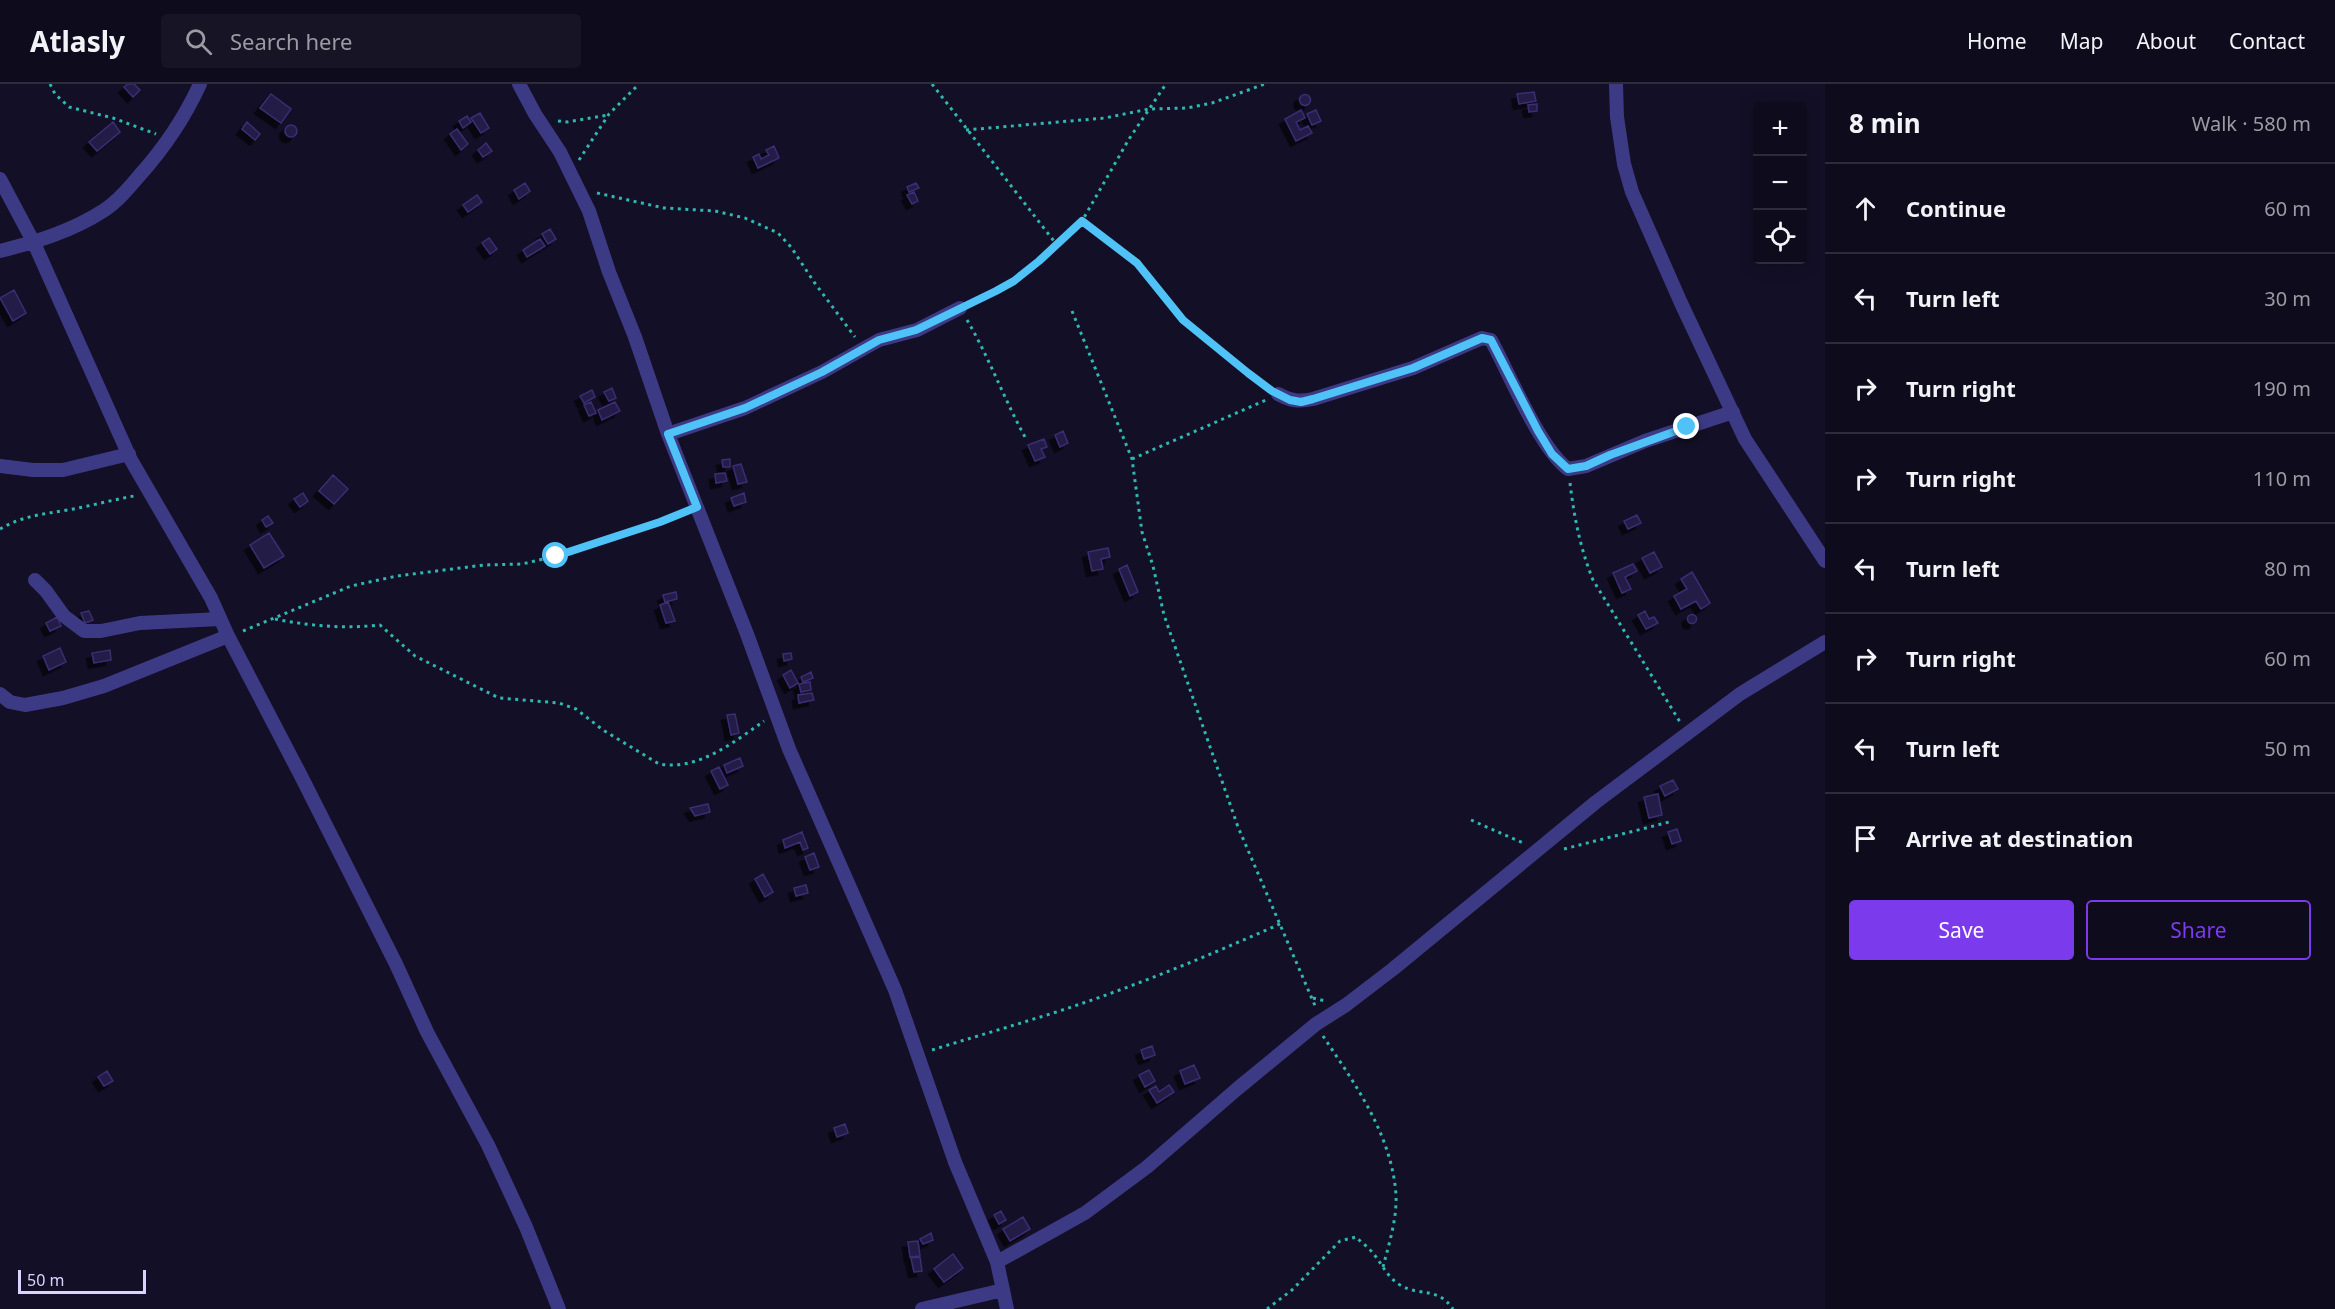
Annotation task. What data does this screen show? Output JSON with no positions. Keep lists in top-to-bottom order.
{
  "scale_bar": "50 m",
  "page": {
    "header": "Atlasly",
    "search": "Search here",
    "nav": [
      "Home",
      "Map",
      "About",
      "Contact"
    ],
    "heading": ["8 min", "Walk · 580 m"],
    "map_buttons": ["+", "−"],
    "list": [
      ["Continue", "60 m"],
      ["Turn left", "30 m"],
      ["Turn right", "190 m"],
      ["Turn right", "110 m"],
      ["Turn left", "80 m"],
      ["Turn right", "60 m"],
      ["Turn left", "50 m"],
      "Arrive at destination"
    ],
    "buttons": ["Save", "Share"],
    "scale": "50 m"
  }
}
